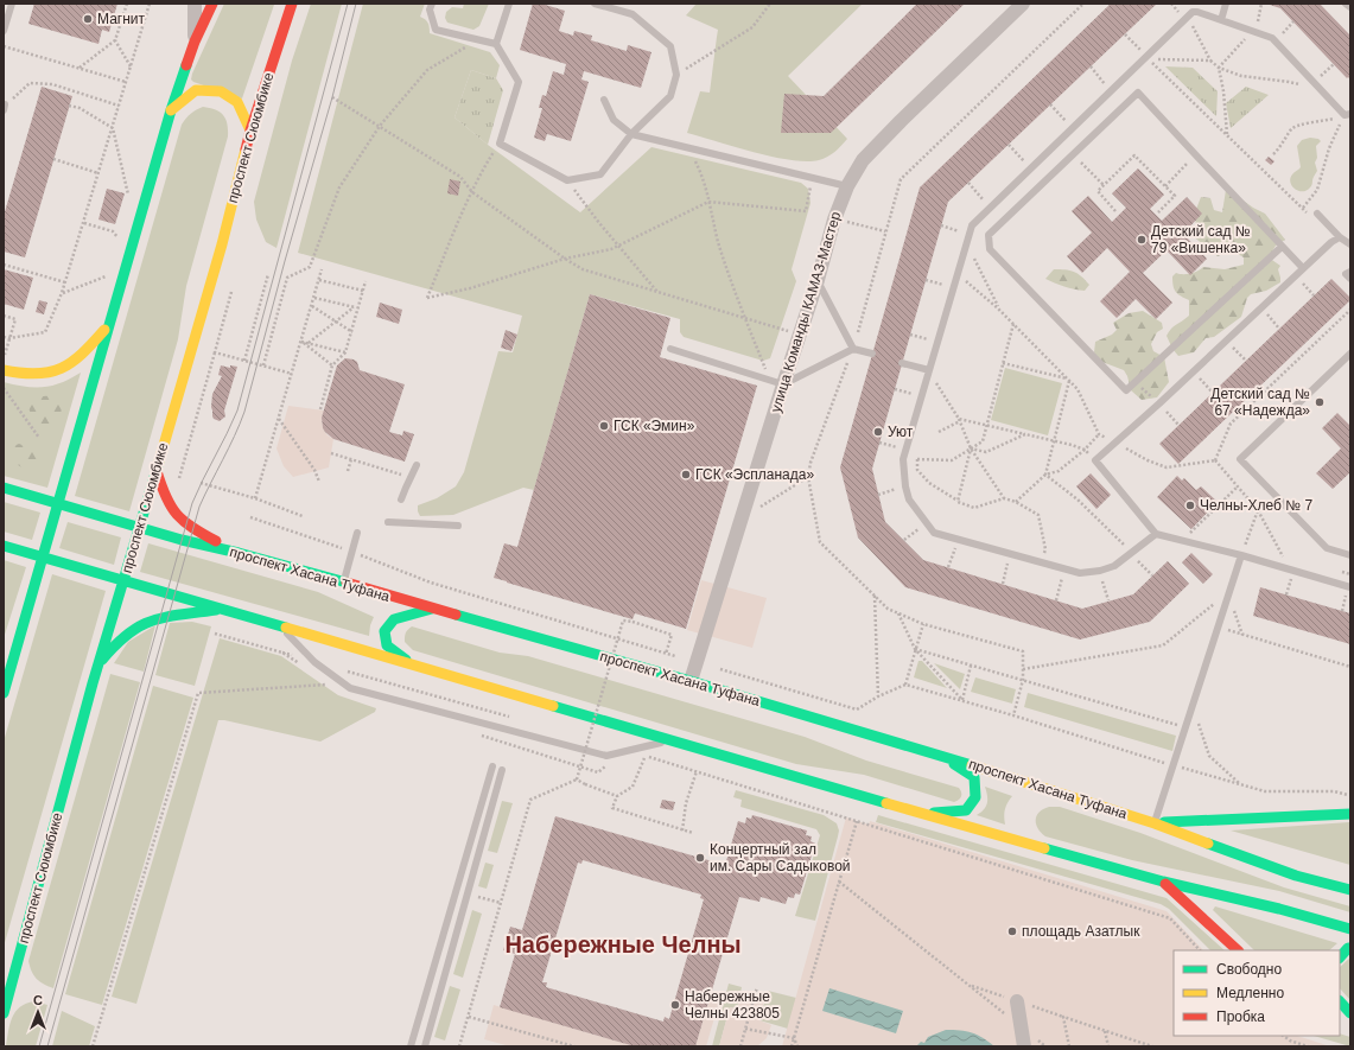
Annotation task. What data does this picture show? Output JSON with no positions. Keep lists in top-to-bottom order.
{
  "streets": {
    "main road": ["проспект Сююмбике", "проспект Хасана Туфана"],
    "street": ["улица Команды КАМАЗ-Мастер"]
  },
  "crossings": [
    ["проспект Сююмбике", "проспект Хасана Туфана"],
    ["улица Команды КАМАЗ-Мастер", "проспект Хасана Туфана"]
  ],
  "districts": ["Набережные Челны"],
  "places": [
    "Магнит",
    "Детский сад № 79 «Вишенка»",
    "Детский сад № 67 «Надежда»",
    "ГСК «Эмин»",
    "Уют",
    "ГСК «Эспланада»",
    "Челны-Хлеб № 7",
    "Концертный зал им. Сары Садыковой",
    "площадь Азатлык",
    "Набережные Челны 423805"
  ],
  "legend": ["Свободно", "Медленно", "Пробка"],
  "north": "top"
}
